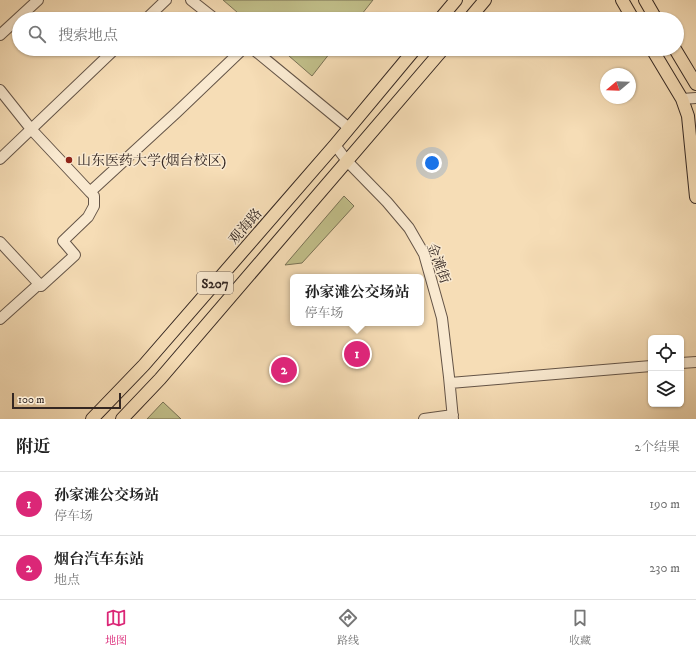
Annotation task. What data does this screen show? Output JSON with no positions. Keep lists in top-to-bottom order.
{
  "streets": {
    "main road": ["观海路", "S207"],
    "street": ["金滩街"]
  },
  "crossings": [
    ["观海路", "金滩街"],
    ["金滩街", "S207"]
  ],
  "places": ["山东医药大学(烟台校区)"],
  "scale_bar": "100 m",
  "north": "left",
  "page": {
    "search": "搜索地点",
    "popup": ["孙家滩公交场站", "停车场"],
    "pins": ["1", "2"],
    "scale": "100 m",
    "heading": ["附近", "2个结果"],
    "list": [
      {
        "mark": "1",
        "name": "孙家滩公交场站",
        "note": "停车场",
        "value": "190 m"
      },
      {
        "mark": "2",
        "name": "烟台汽车东站",
        "note": "地点",
        "value": "230 m"
      }
    ],
    "nav": ["地图", "路线", "收藏"]
  }
}
